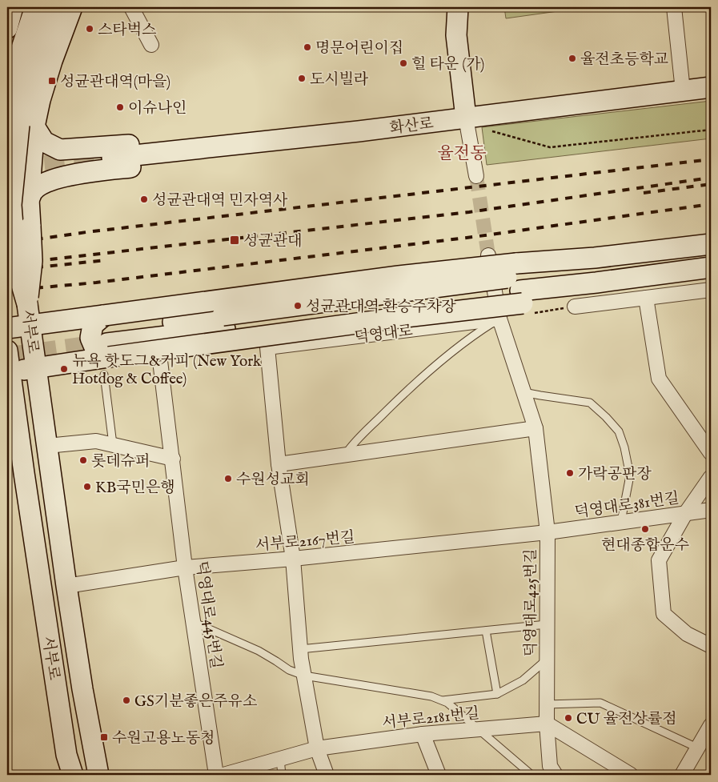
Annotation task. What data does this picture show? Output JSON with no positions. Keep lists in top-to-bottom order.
{
  "streets": {
    "street": [
      "화산로",
      "서부로",
      "덕영대로",
      "덕영대로381번길",
      "서부로2167번길",
      "덕영대로425번길",
      "덕영대로445번길",
      "서부로2181번길"
    ]
  },
  "crossings": [
    ["서부로", "서부로2167번길"],
    ["덕영대로", "덕영대로425번길"],
    ["덕영대로381번길", "서부로2167번길"],
    ["덕영대로381번길", "덕영대로425번길"],
    ["서부로2167번길", "덕영대로425번길"],
    ["서부로2167번길", "덕영대로445번길"],
    ["덕영대로425번길", "서부로2181번길"]
  ],
  "districts": ["율전동"],
  "places": {
    "other": [
      "스타벅스",
      "명문어린이집",
      "율전초등학교",
      "힐 타운 (가)",
      "도시빌라",
      "이슈나인",
      "성균관대역 민자역사",
      "성균관대역 환승주차장",
      "뉴욕 핫도그&커피 (New York Hotdog & Coffee)",
      "롯데슈퍼",
      "가락공판장",
      "수원성교회",
      "KB국민은행",
      "현대종합운수",
      "GS기분좋은주유소",
      "CU 율전상률점"
    ],
    "transit": ["성균관대역(마을)", "성균관대", "수원고용노동청"]
  }
}
